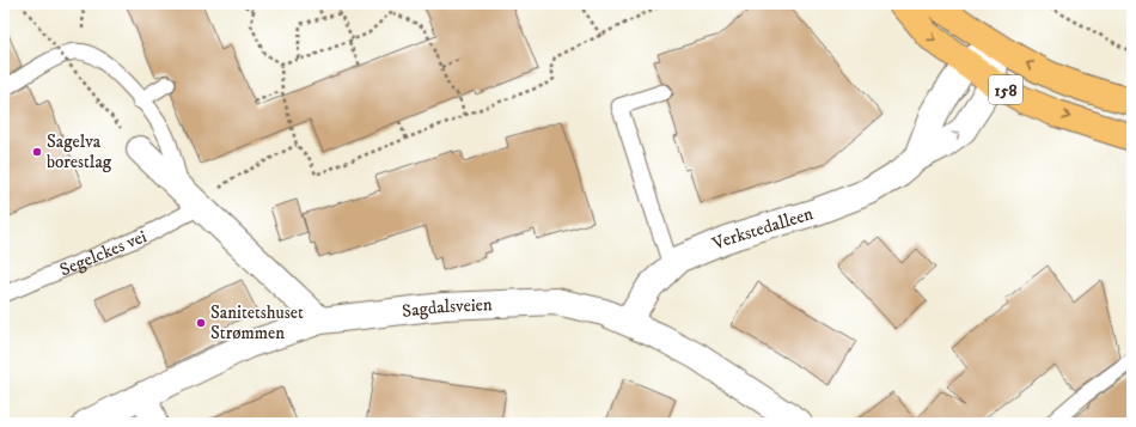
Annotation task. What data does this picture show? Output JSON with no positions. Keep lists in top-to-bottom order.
{
  "streets": {
    "main road": ["158"],
    "street": ["Verkstedalleen", "Sagdalsveien"],
    "lane": ["Segelckes vei"]
  },
  "crossings": [
    ["158", "Verkstedalleen"],
    ["Verkstedalleen", "Sagdalsveien"]
  ],
  "places": ["Sagelva borestlag", "Sanitetshuset Strømmen"]
}
